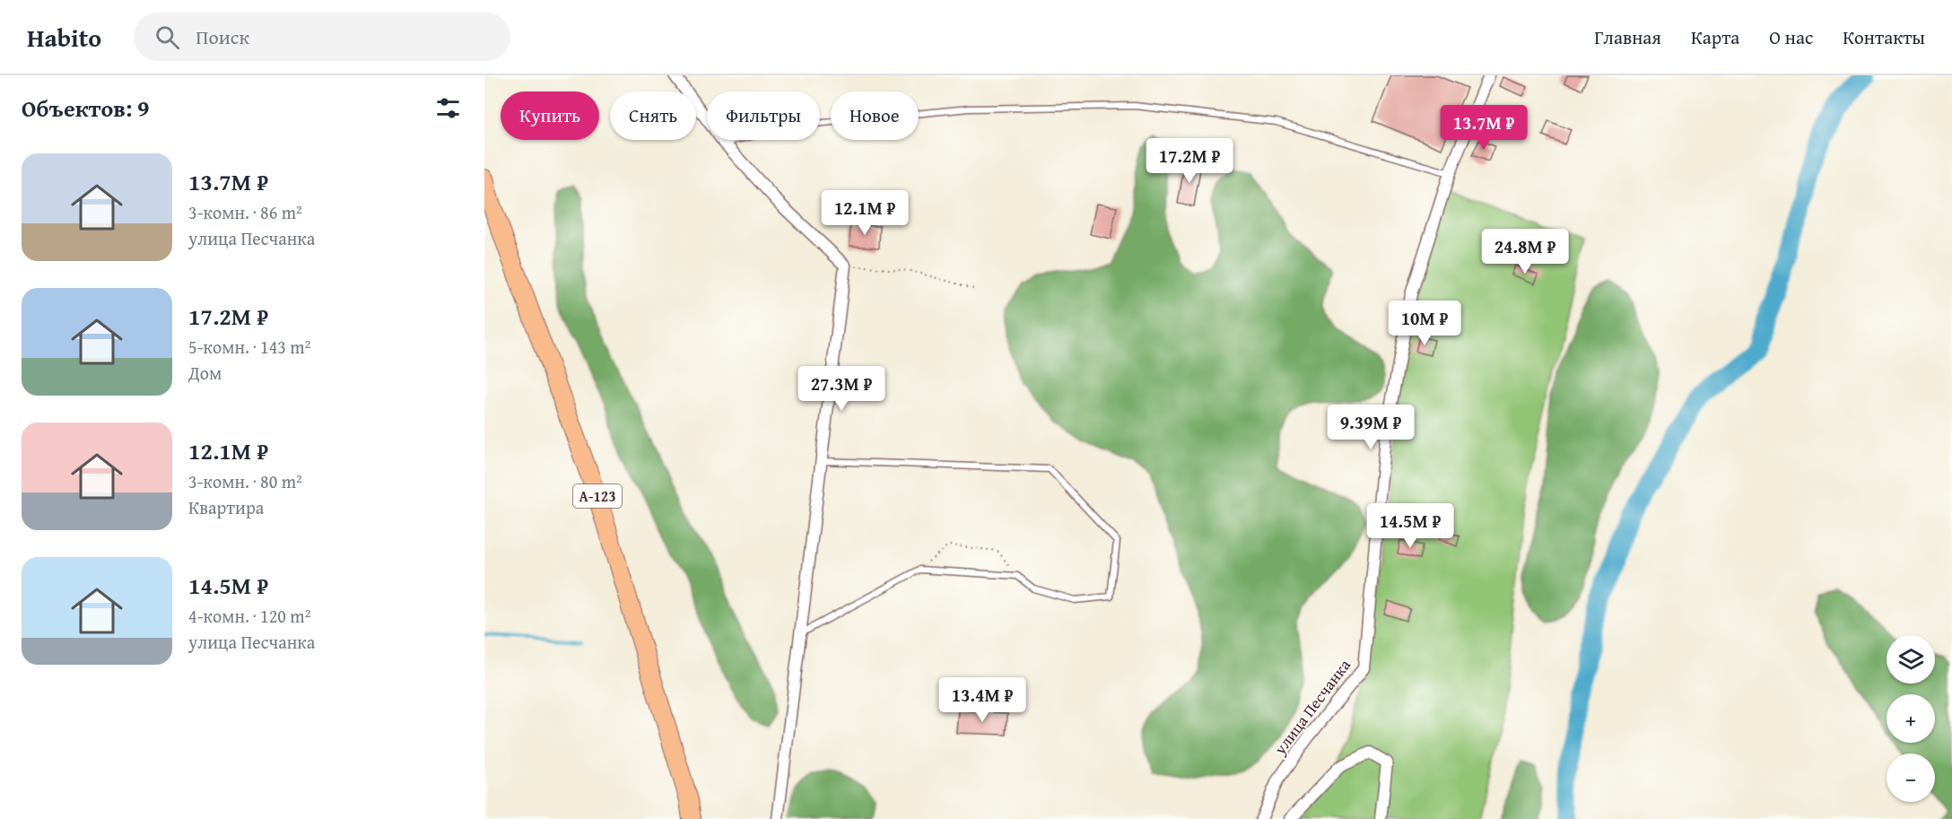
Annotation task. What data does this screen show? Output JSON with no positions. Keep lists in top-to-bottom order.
{
  "streets": {
    "main road": ["А-123"],
    "street": ["улица Песчанка"]
  },
  "page": {
    "header": "Habito",
    "search": "Поиск",
    "nav": [
      "Главная",
      "Карта",
      "О нас",
      "Контакты"
    ],
    "heading": "Объектов: 9",
    "chip": [
      "Купить",
      "Снять",
      "Фильтры",
      "Новое"
    ],
    "price": [
      "13.7M ₽",
      "17.2M ₽",
      "12.1M ₽",
      "24.8M ₽",
      "10M ₽",
      "27.3M ₽",
      "9.39M ₽",
      "14.5M ₽",
      "13.4M ₽"
    ],
    "list": [
      {
        "name": "13.7M ₽",
        "note": "3-комн. · 86 m² · улица Песчанка"
      },
      {
        "name": "17.2M ₽",
        "note": "5-комн. · 143 m² · Дом"
      },
      {
        "name": "12.1M ₽",
        "note": "3-комн. · 80 m² · Квартира"
      },
      {
        "name": "14.5M ₽",
        "note": "4-комн. · 120 m² · улица Песчанка"
      }
    ],
    "map_buttons": ["+", "−"]
  }
}
